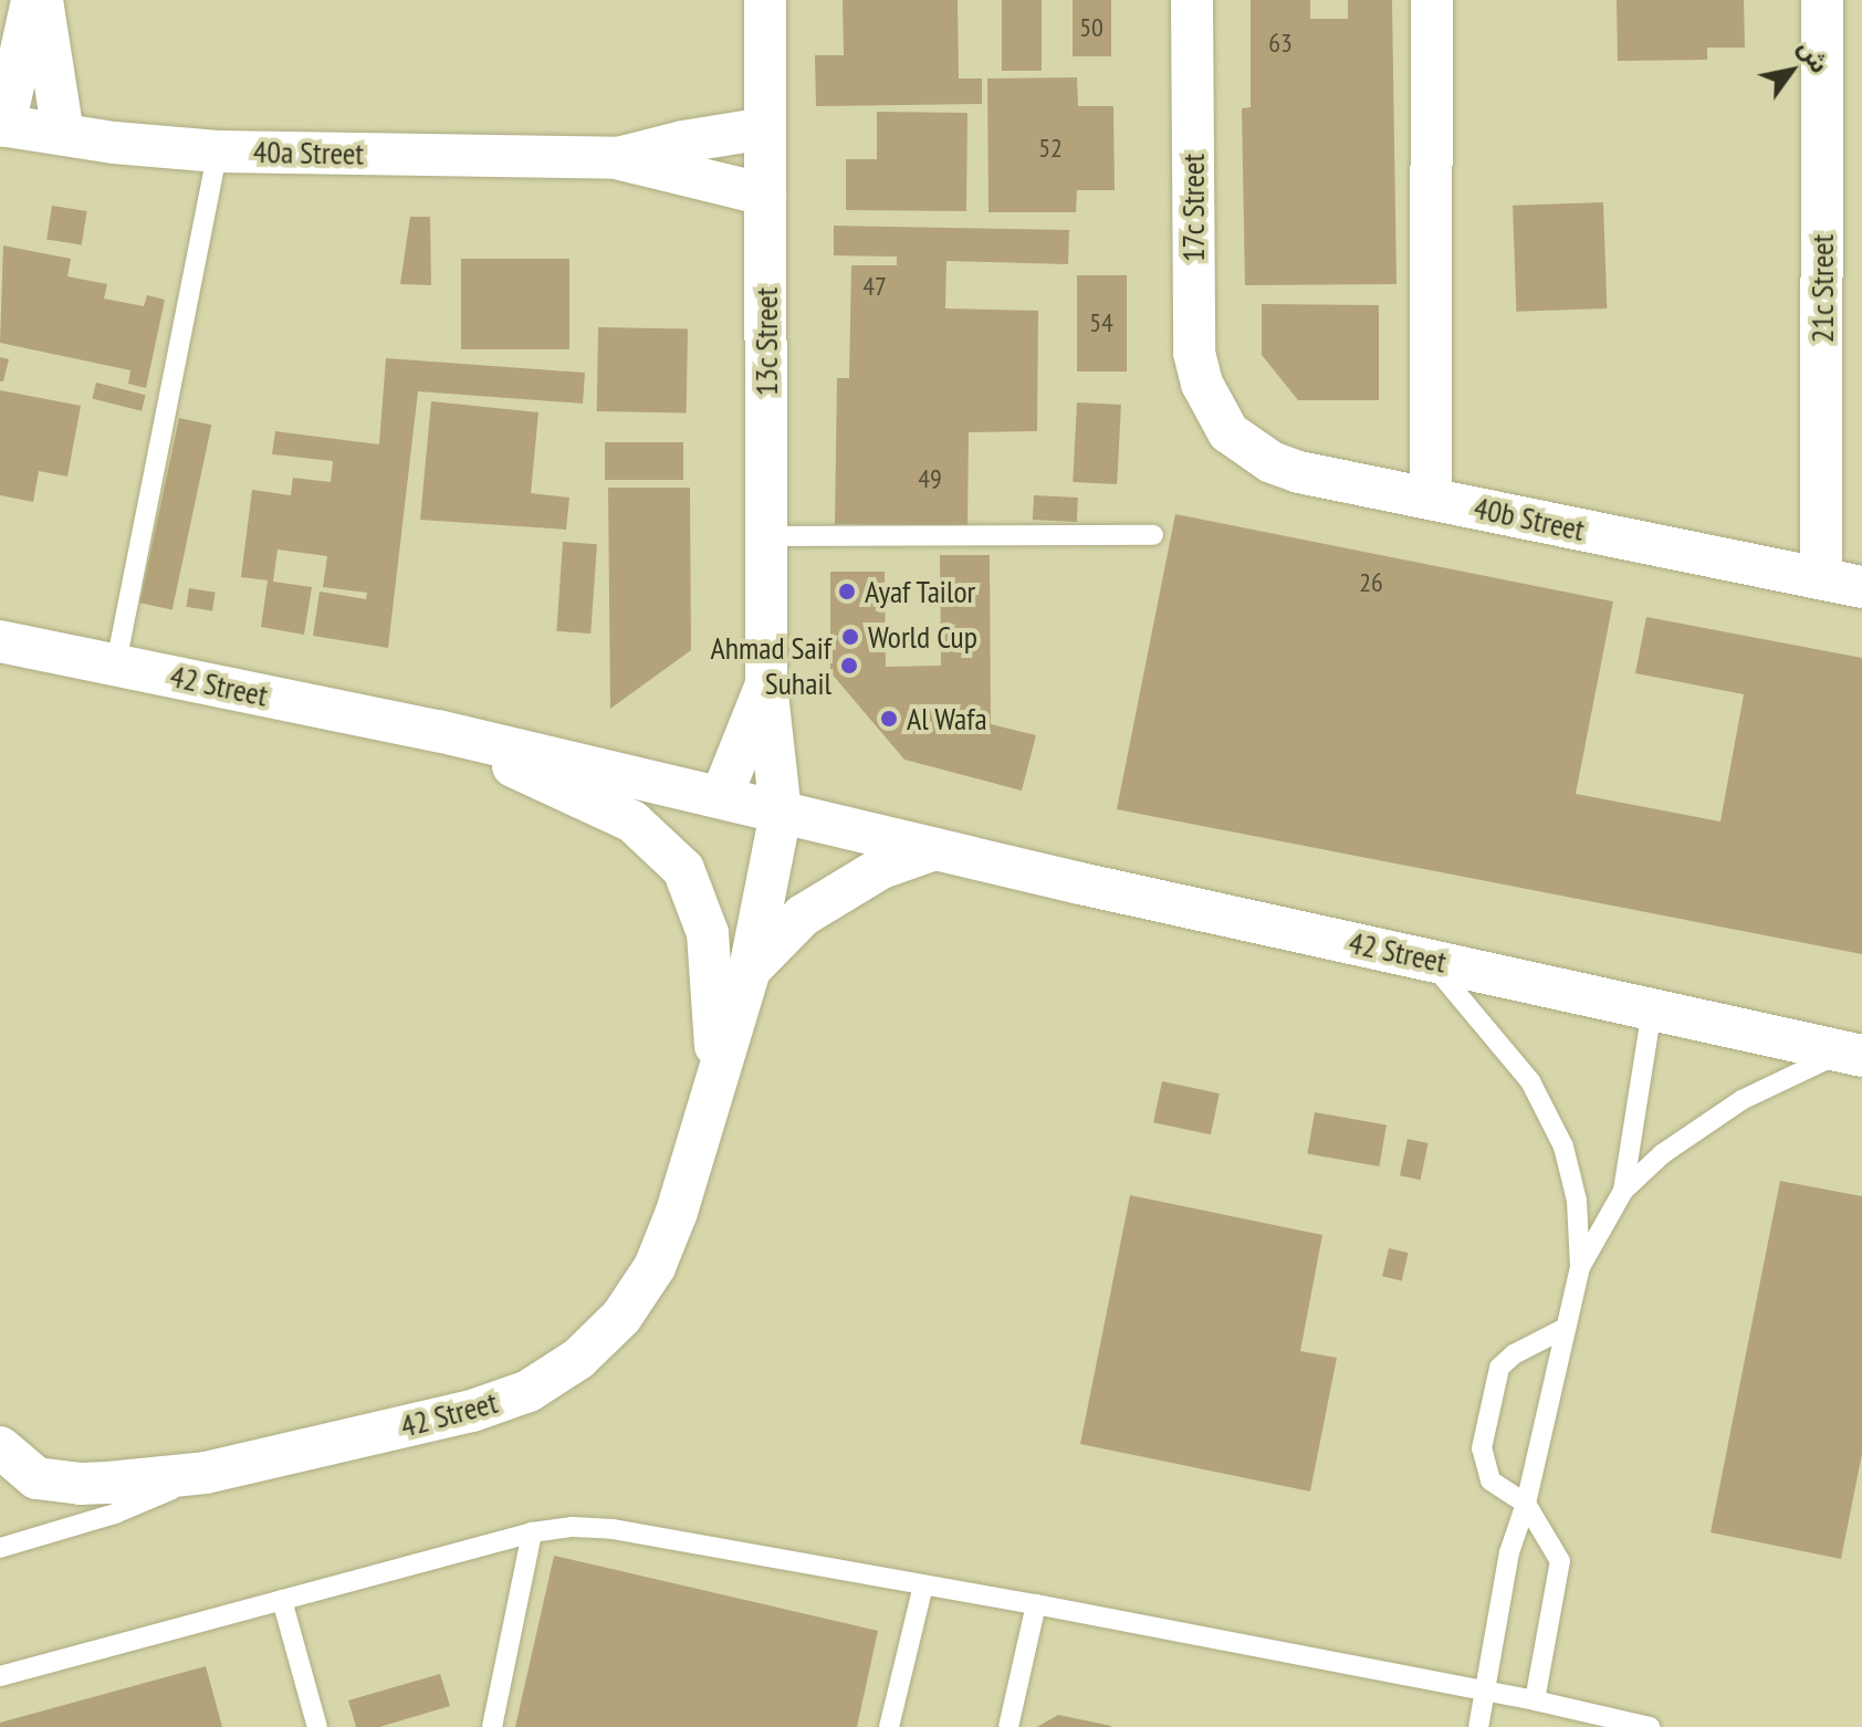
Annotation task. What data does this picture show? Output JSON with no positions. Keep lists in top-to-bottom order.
{
  "streets": {
    "street": [
      "40a Street",
      "17c Street",
      "21c Street",
      "13c Street",
      "40b Street",
      "42 Street"
    ]
  },
  "crossings": [
    ["40a Street", "13c Street"],
    ["17c Street", "40b Street"],
    ["21c Street", "40b Street"],
    ["13c Street", "42 Street"]
  ],
  "places": [
    "Ayaf Tailor",
    "World Cup",
    "Ahmad Saif Suhail",
    "Al Wafa"
  ],
  "house_numbers": [
    "50",
    "63",
    "52",
    "47",
    "54",
    "49",
    "26"
  ],
  "north": "top right"
}
